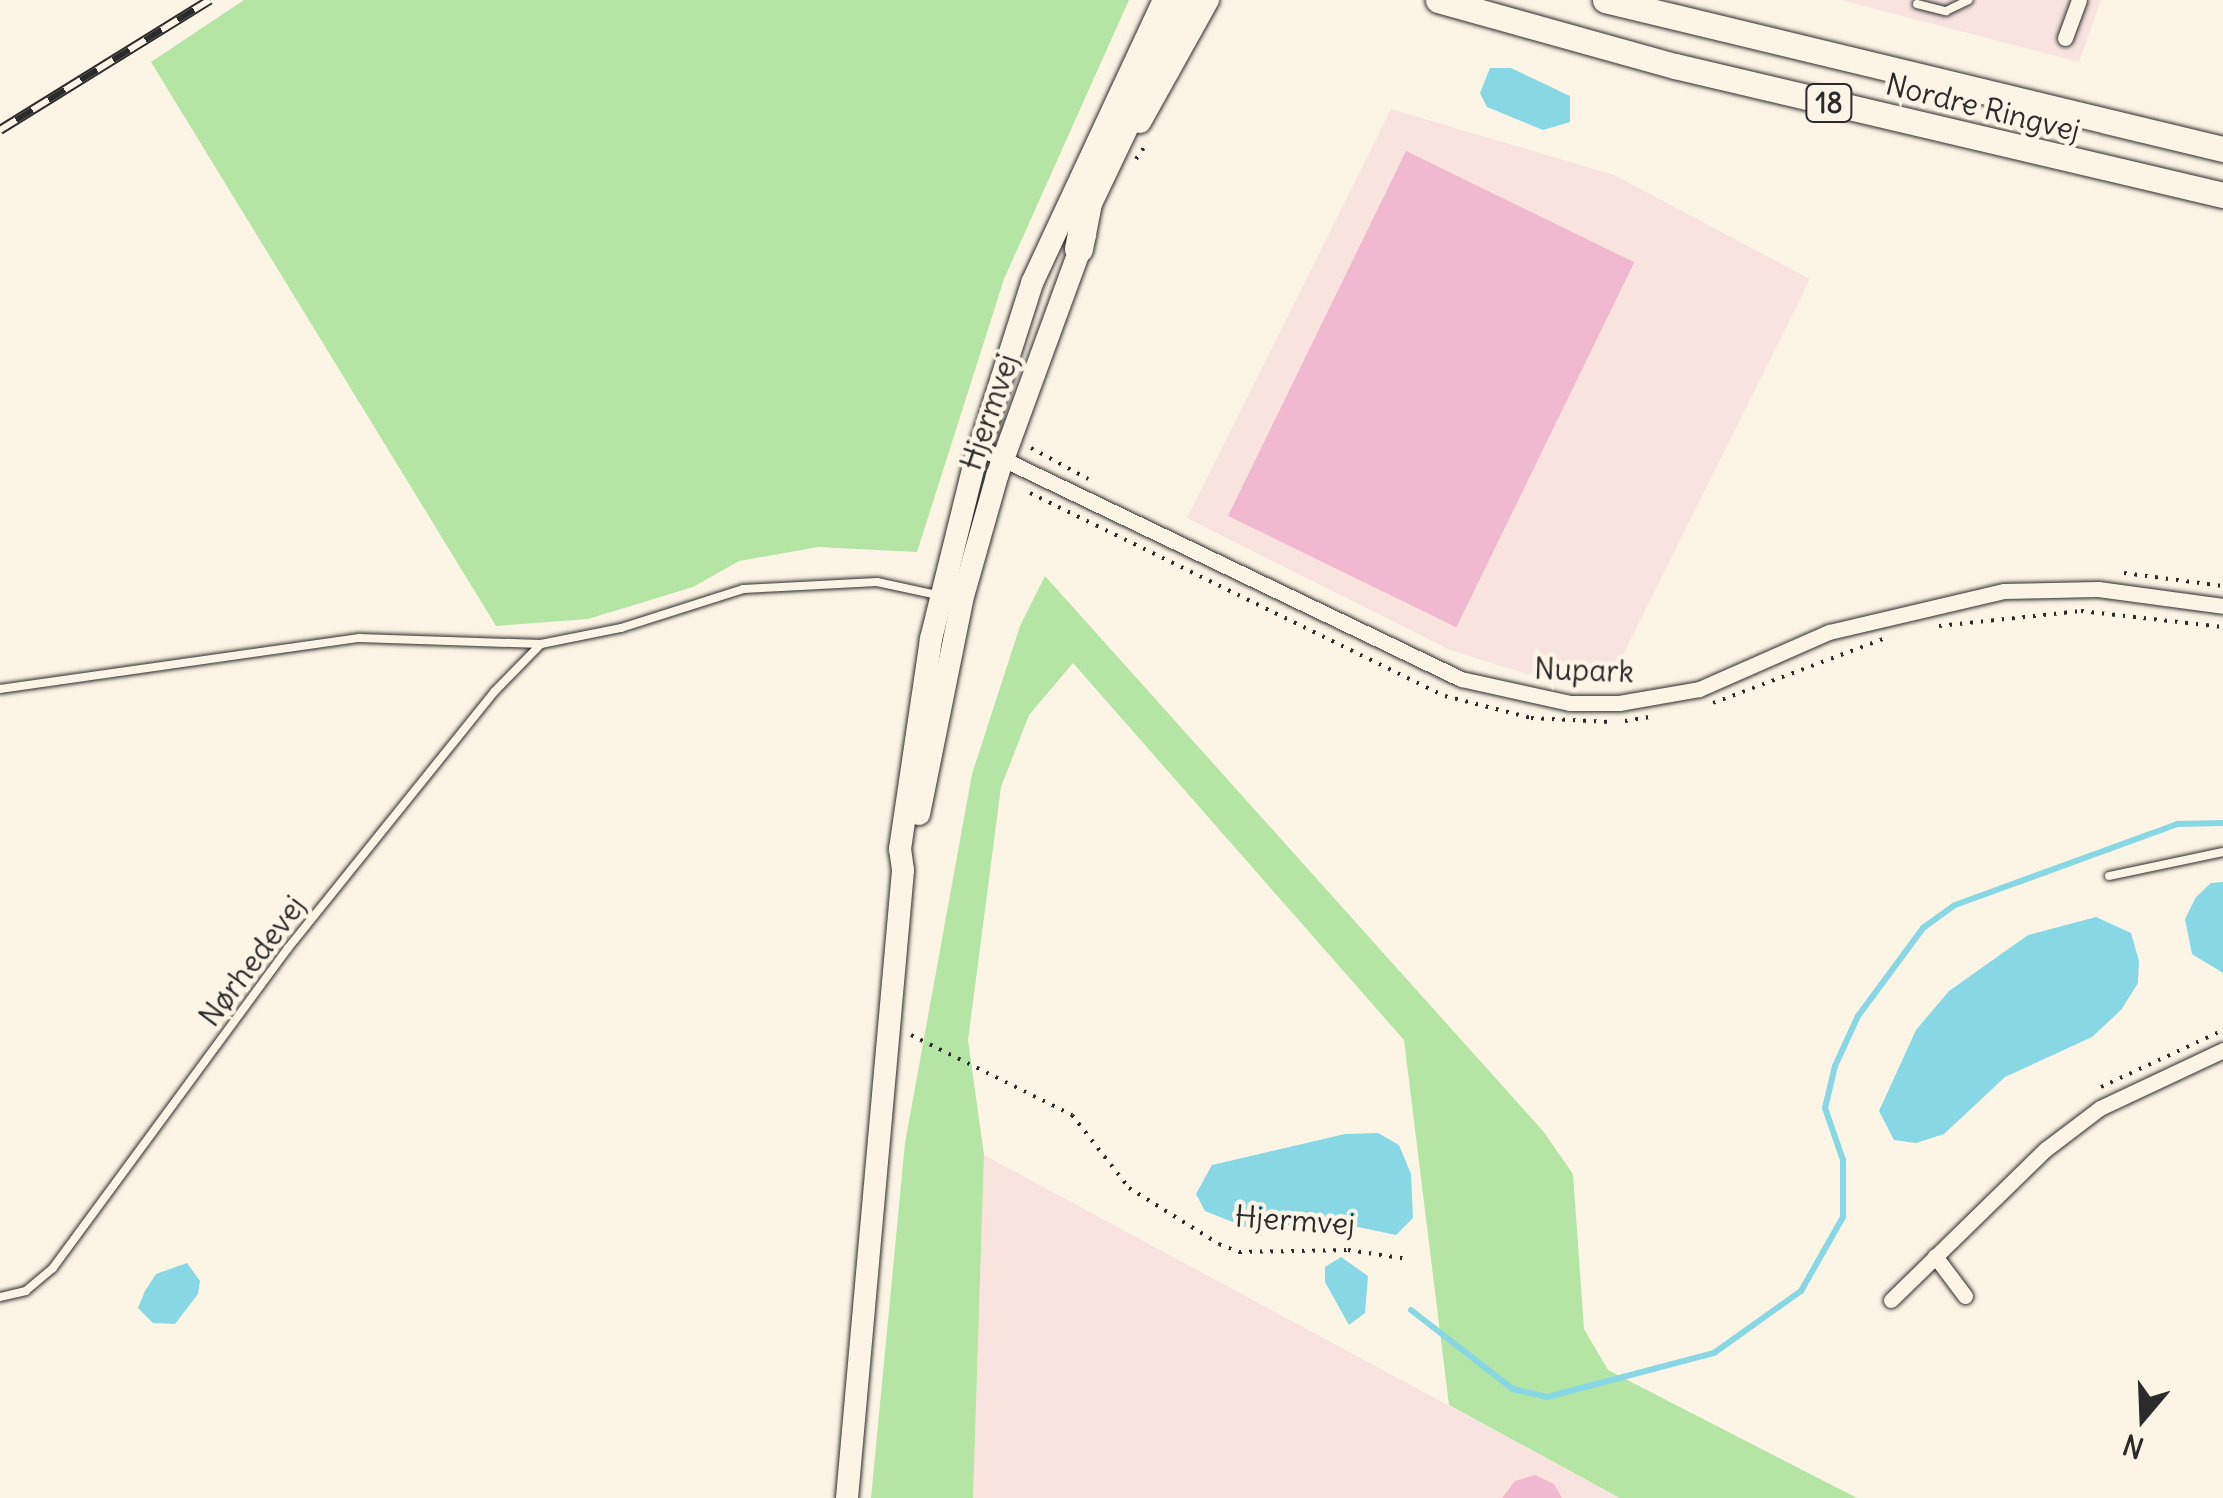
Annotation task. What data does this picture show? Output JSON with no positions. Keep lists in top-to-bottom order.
{
  "streets": {
    "main road": ["18", "Nordre Ringvej"],
    "street": ["Hjermvej", "Nupark"],
    "lane": ["Nørhedevej"]
  },
  "crossings": [
    ["Hjermvej", "Nupark"]
  ],
  "north": "bottom"
}
